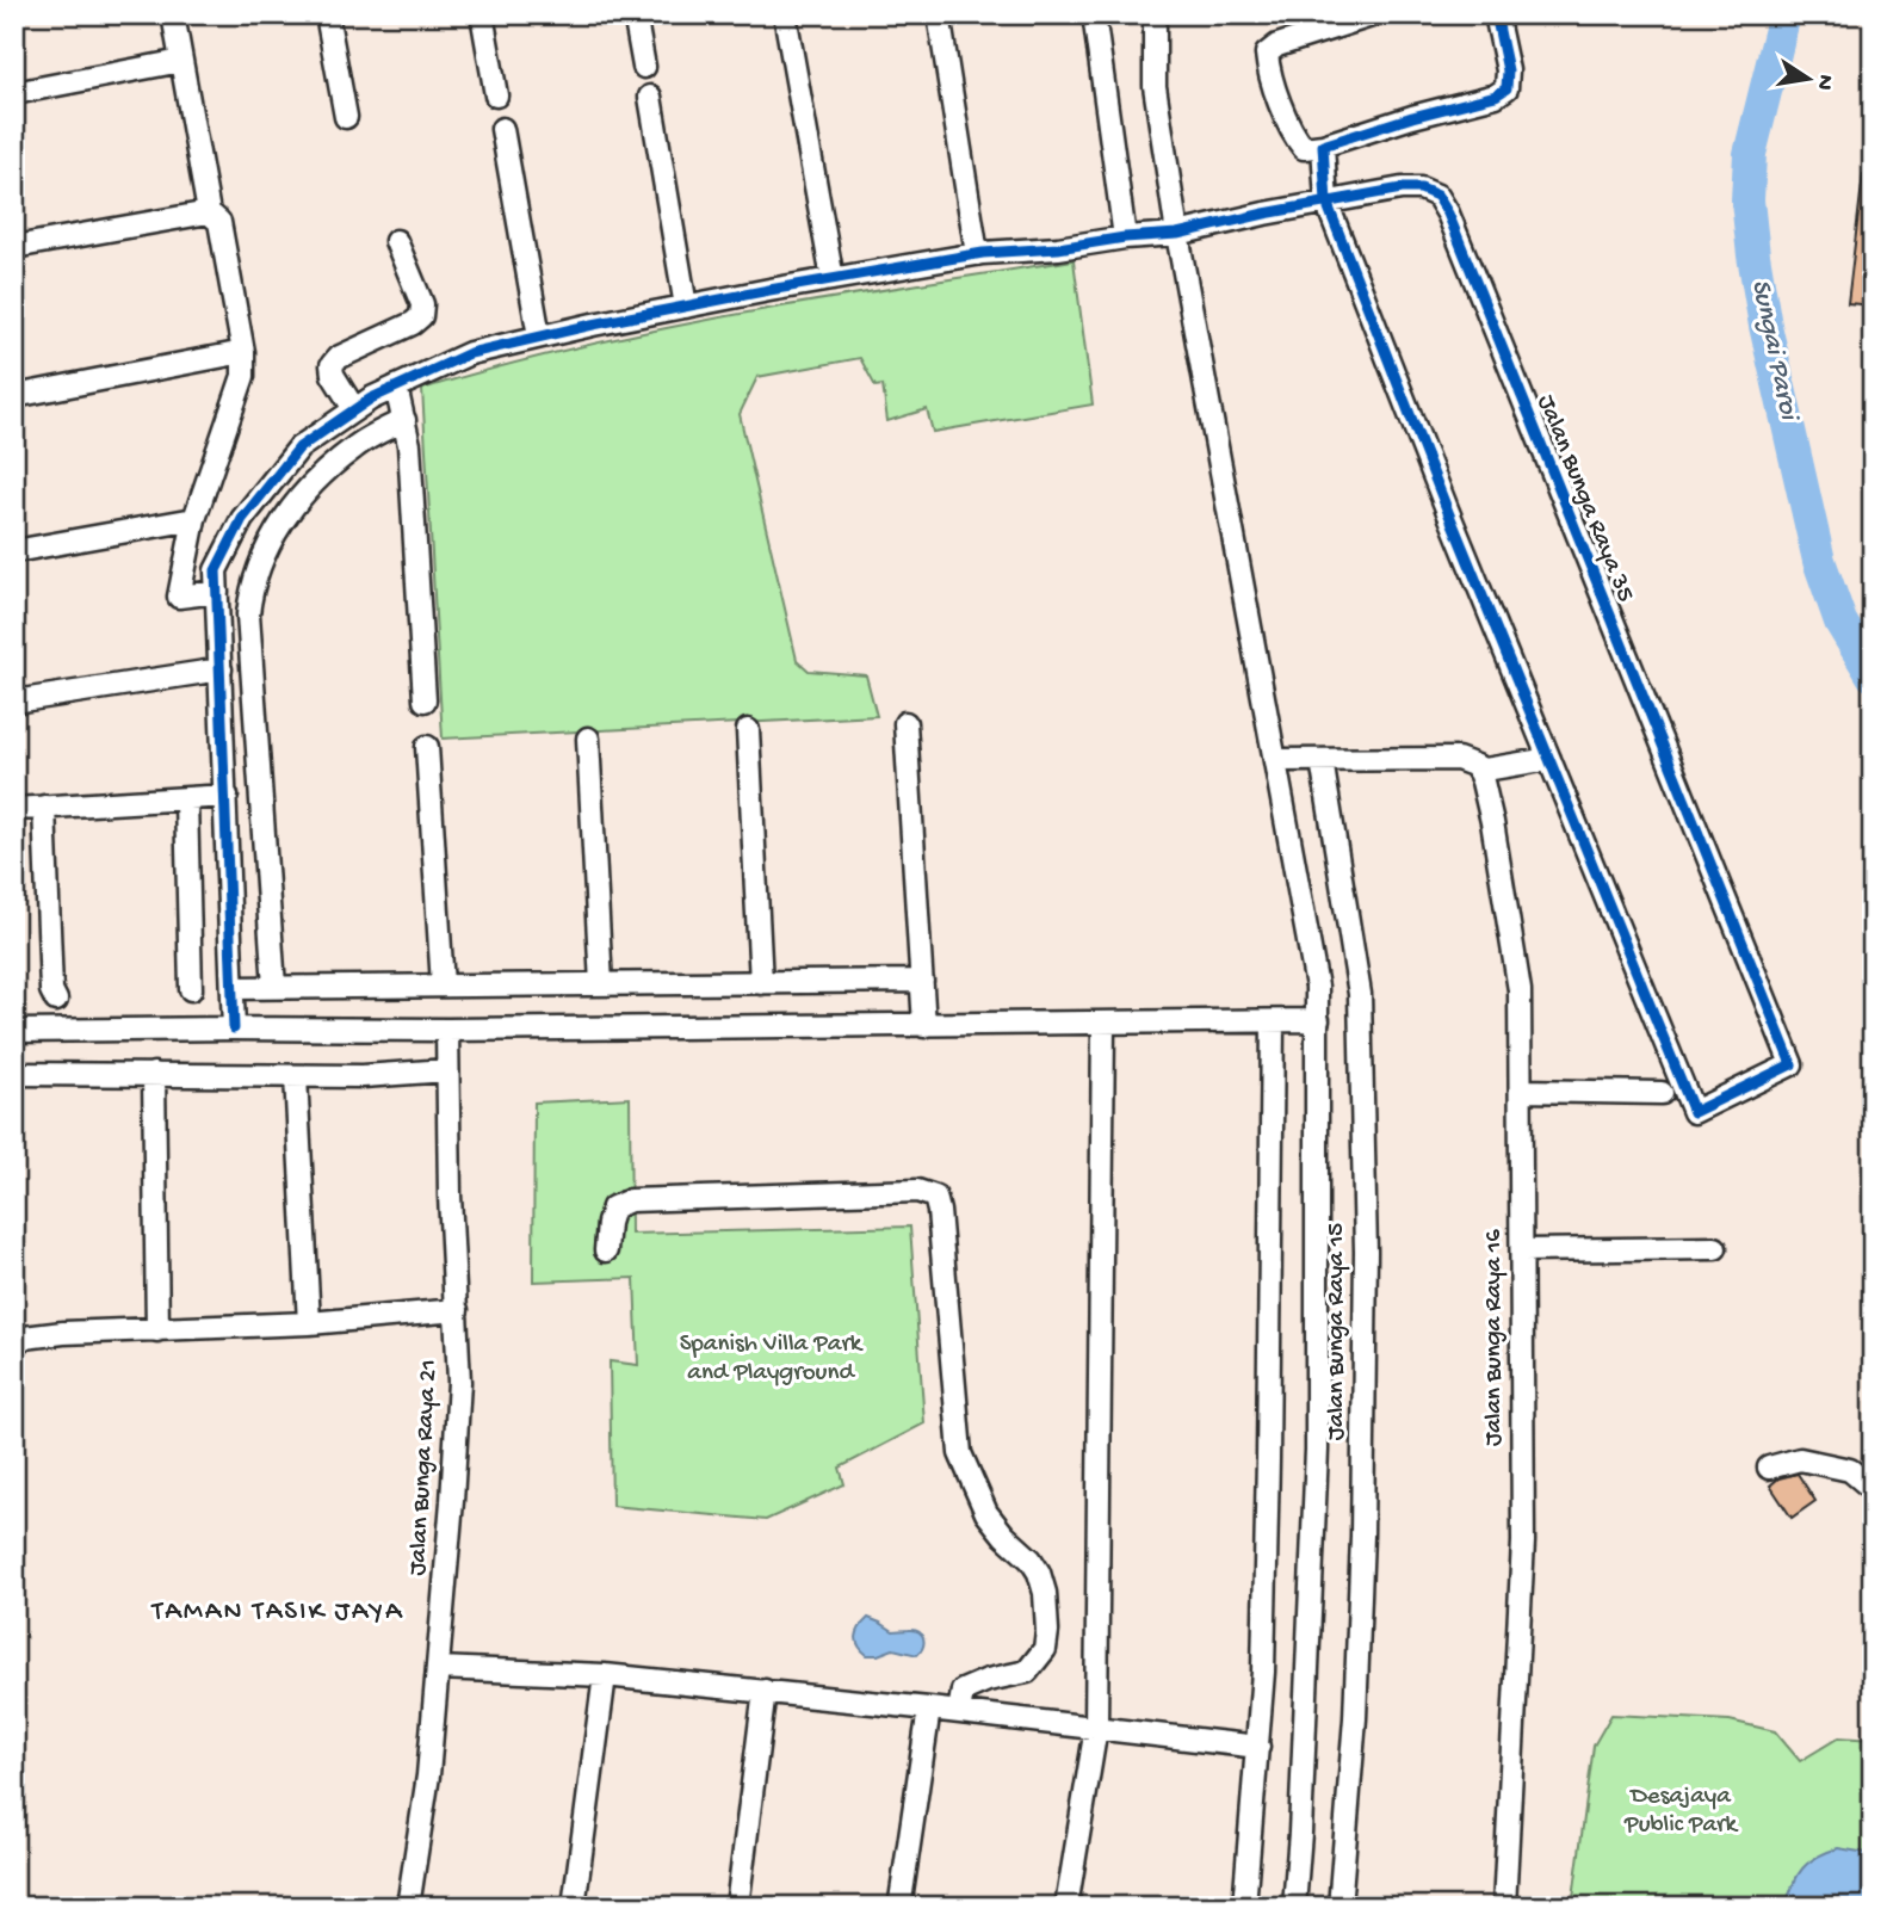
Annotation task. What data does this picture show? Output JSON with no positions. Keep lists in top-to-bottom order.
{
  "streets": {
    "street": [
      "Jalan Bunga Raya 35",
      "Jalan Bunga Raya 15",
      "Jalan Bunga Raya 16",
      "Jalan Bunga Raya 21"
    ]
  },
  "districts": ["TAMAN TASIK JAYA"],
  "water": ["Sungai Paroi"],
  "parks": ["Spanish Villa Park and Playground", "Desajaya Public Park"],
  "north": "right"
}
